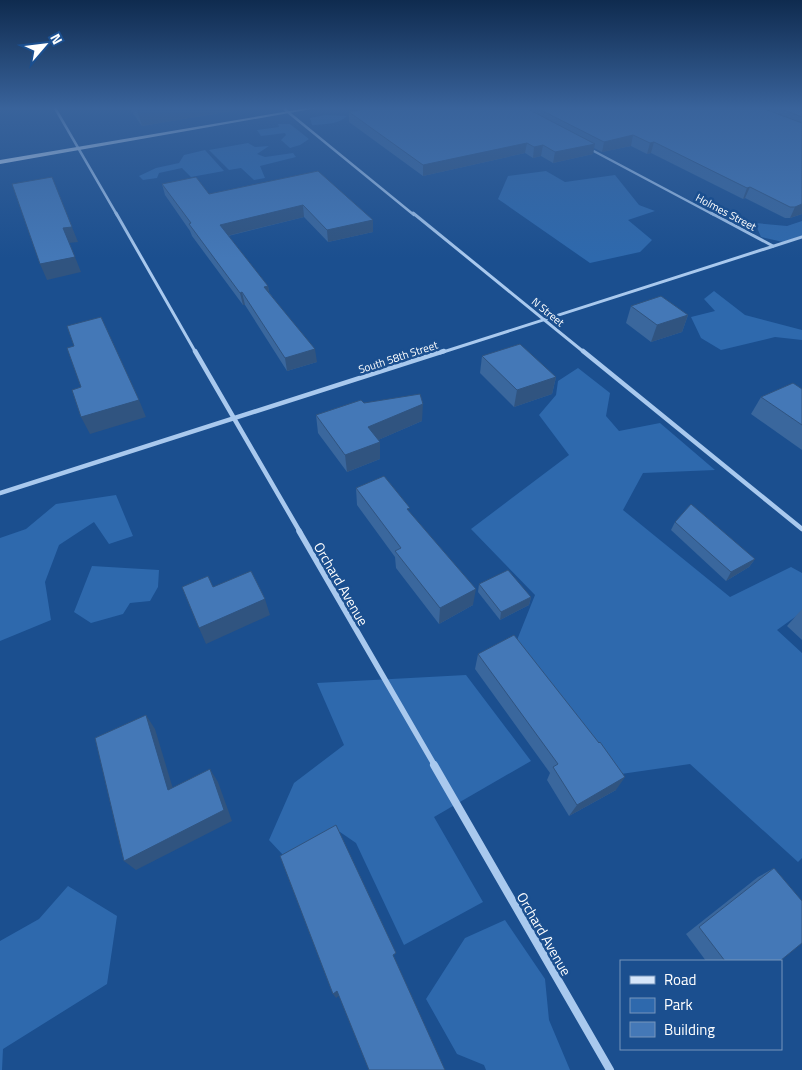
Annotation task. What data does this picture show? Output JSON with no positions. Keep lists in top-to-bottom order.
{
  "streets": {
    "street": [
      "Holmes Street",
      "N Street",
      "South 58th Street",
      "Orchard Avenue"
    ]
  },
  "crossings": [
    ["Holmes Street", "South 58th Street"],
    ["N Street", "South 58th Street"],
    ["South 58th Street", "Orchard Avenue"]
  ],
  "legend": ["Road", "Park", "Building"],
  "north": "top right"
}
